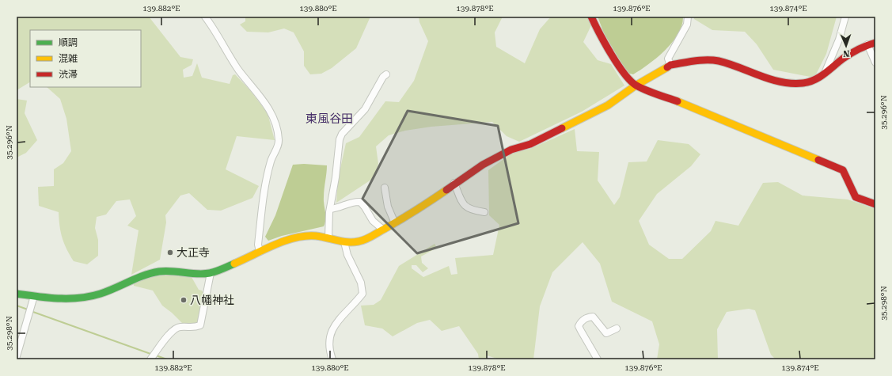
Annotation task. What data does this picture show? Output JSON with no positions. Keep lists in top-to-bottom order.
{
  "districts": ["東風谷田"],
  "places": ["大正寺", "八幡神社"],
  "legend": ["順調", "混雑", "渋滞"],
  "north": "bottom",
  "coordinates": [
    "139.882°E",
    "139.880°E",
    "139.878°E",
    "139.876°E",
    "139.874°E",
    "35.296°N",
    "35.298°N"
  ]
}
